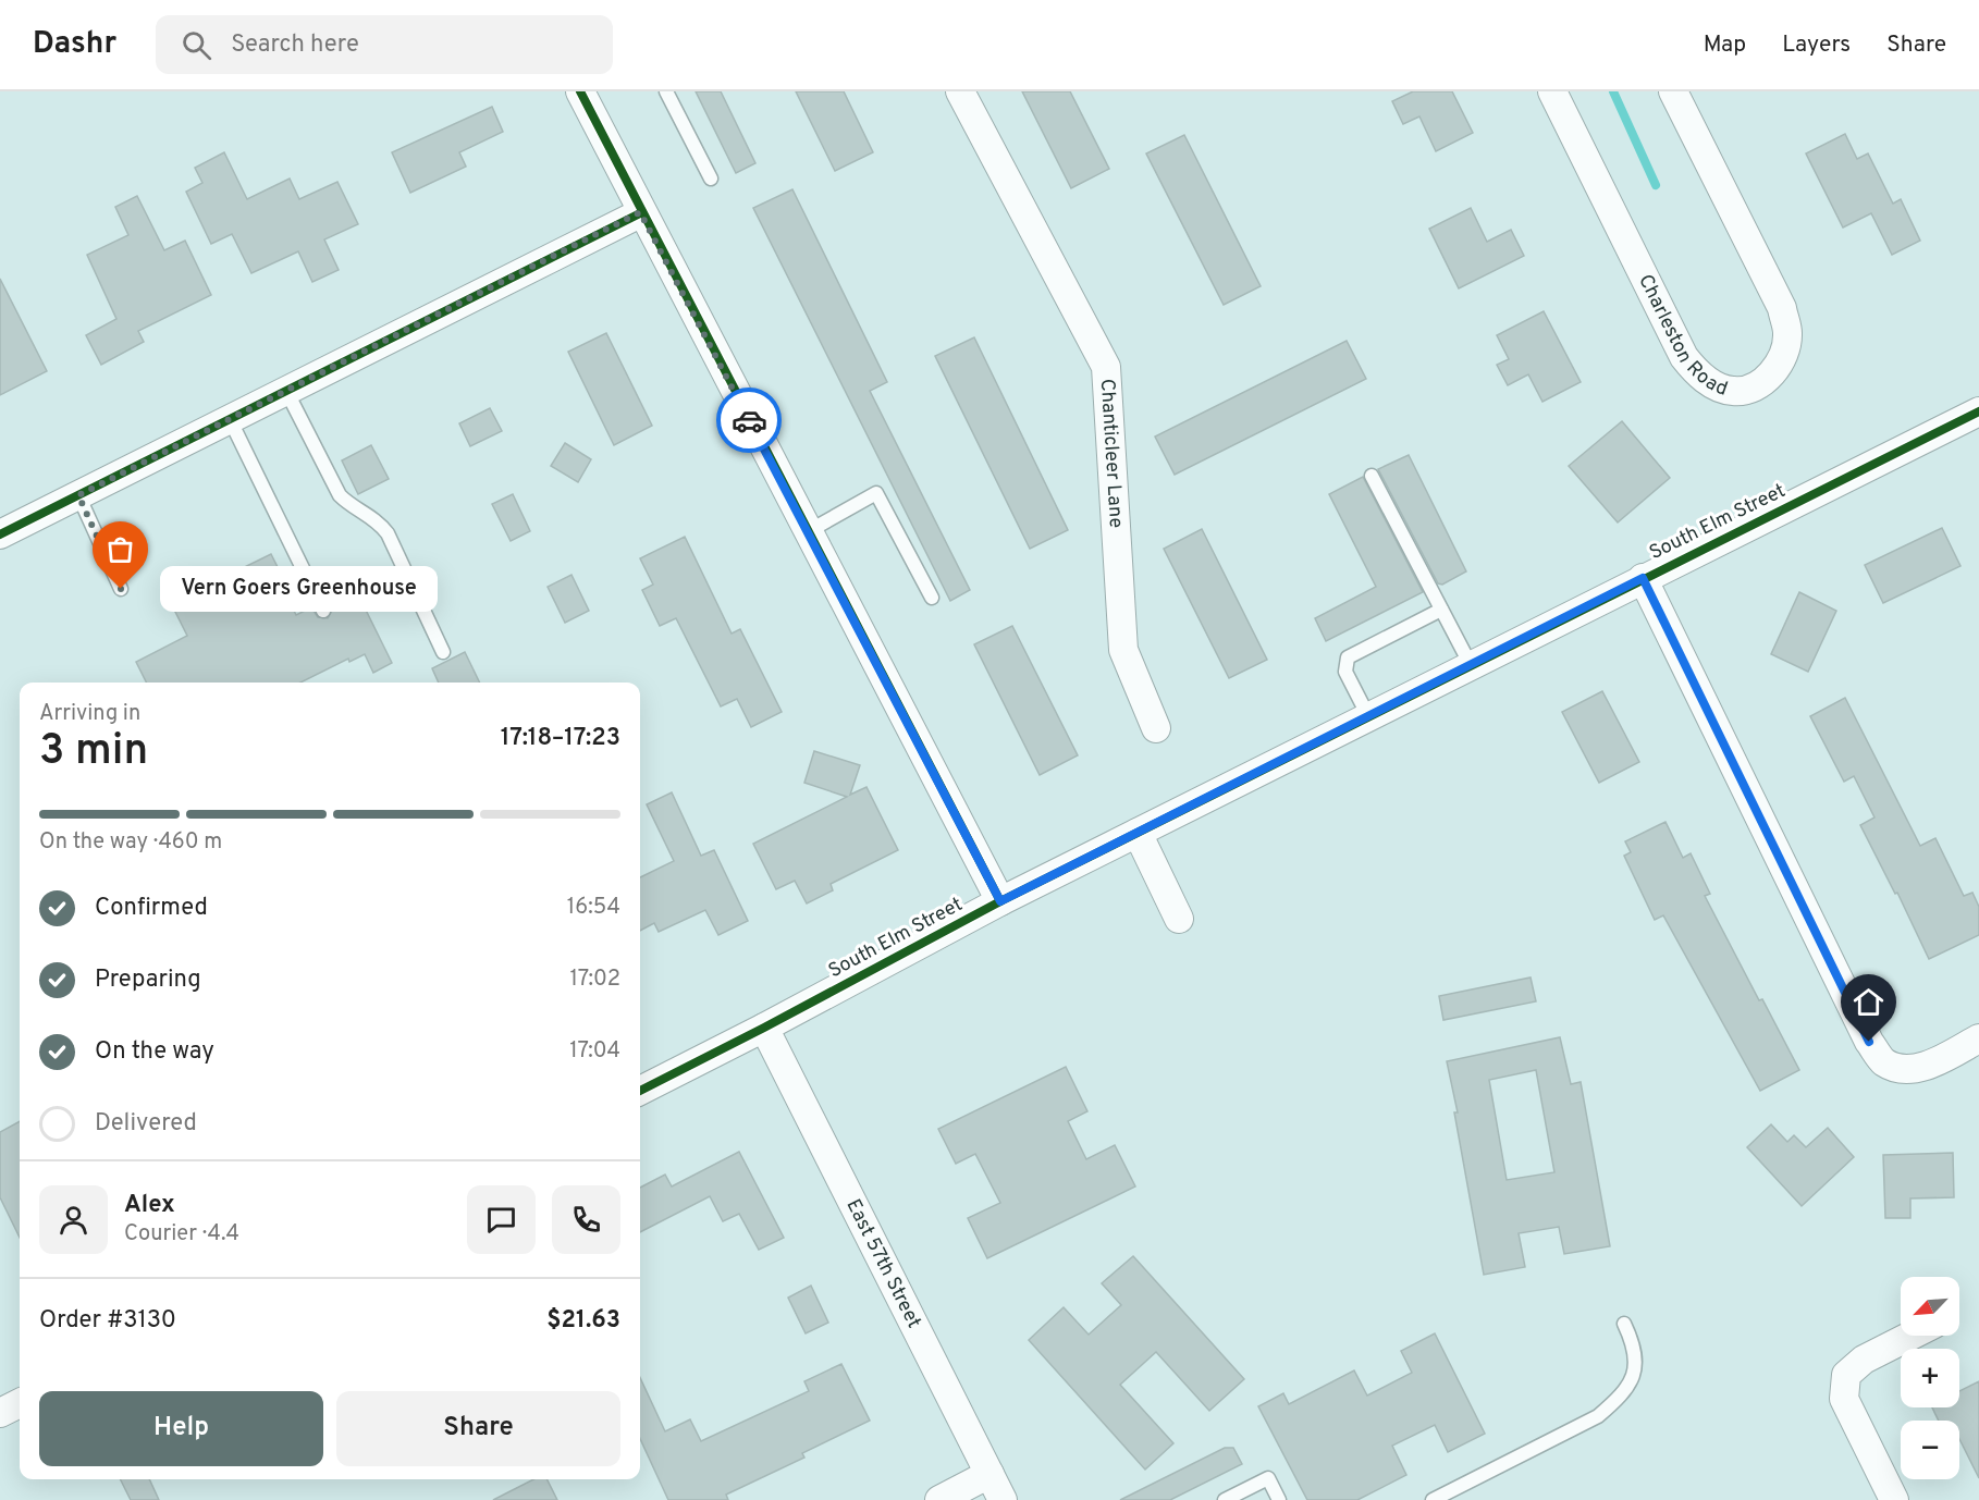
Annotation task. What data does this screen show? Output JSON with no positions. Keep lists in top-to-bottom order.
{
  "streets": {
    "street": [
      "Charleston Road",
      "Chanticleer Lane",
      "South Elm Street",
      "East 57th Street"
    ]
  },
  "crossings": [
    ["South Elm Street", "East 57th Street"]
  ],
  "places": ["Vern Goers Greenhouse"],
  "north": "bottom left",
  "page": {
    "header": "Dashr",
    "search": "Search here",
    "nav": ["Map", "Layers", "Share"],
    "bubble": "Vern Goers Greenhouse",
    "heading": ["3 min", "Arriving in", "17:18–17:23"],
    "panel": [
      "Alex",
      "Courier · 4.4",
      "Order #3130",
      "$21.63"
    ],
    "bar": "On the way · 460 m",
    "list": [
      ["Confirmed", "16:54"],
      ["Preparing", "17:02"],
      ["On the way", "17:04"],
      "Delivered"
    ],
    "map_buttons": ["+", "−"],
    "buttons": ["Help", "Share"]
  }
}
